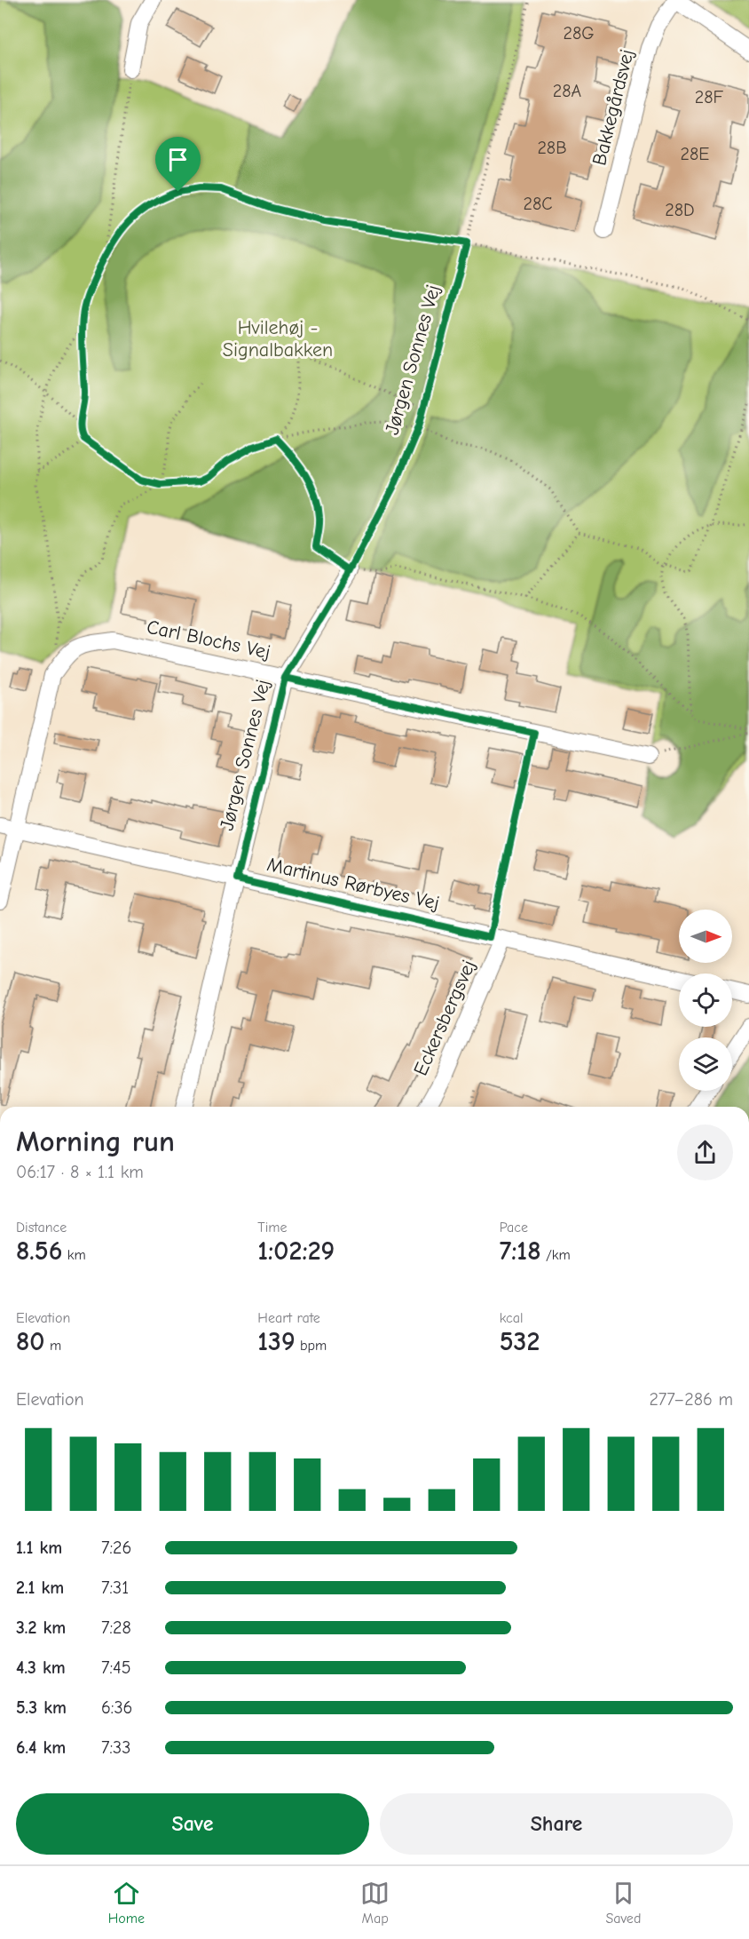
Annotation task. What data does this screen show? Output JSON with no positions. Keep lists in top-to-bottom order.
{
  "streets": {
    "street": [
      "Bakkegårdsvej",
      "Jørgen Sonnes Vej",
      "Carl Blochs Vej",
      "Martinus Rørbyes Vej",
      "Eckersbergsvej"
    ]
  },
  "crossings": [
    ["Jørgen Sonnes Vej", "Carl Blochs Vej"],
    ["Jørgen Sonnes Vej", "Martinus Rørbyes Vej"],
    ["Carl Blochs Vej", "Martinus Rørbyes Vej"],
    ["Martinus Rørbyes Vej", "Eckersbergsvej"]
  ],
  "parks": ["Hvilehøj - Signalbakken"],
  "house_numbers": [
    "28G",
    "28A",
    "28F",
    "28B",
    "28E",
    "28C",
    "28D"
  ],
  "north": "right",
  "page": {
    "heading": ["Morning run", "06:17 · 8 × 1.1 km"],
    "stats": [
      ["Distance", "8.56 km"],
      ["Time", "1:02:29"],
      ["Pace", "7:18 /km"],
      ["Elevation", "80 m"],
      ["Heart rate", "139 bpm"],
      ["kcal", "532"]
    ],
    "chart": ["Elevation", "277–286 m"],
    "list": [
      {
        "name": "1.1 km",
        "note": "7:26"
      },
      {
        "name": "2.1 km",
        "note": "7:31"
      },
      {
        "name": "3.2 km",
        "note": "7:28"
      },
      {
        "name": "4.3 km",
        "note": "7:45"
      },
      {
        "name": "5.3 km",
        "note": "6:36"
      },
      {
        "name": "6.4 km",
        "note": "7:33"
      }
    ],
    "buttons": ["Save", "Share"],
    "tabs": ["Home", "Map", "Saved"]
  }
}
